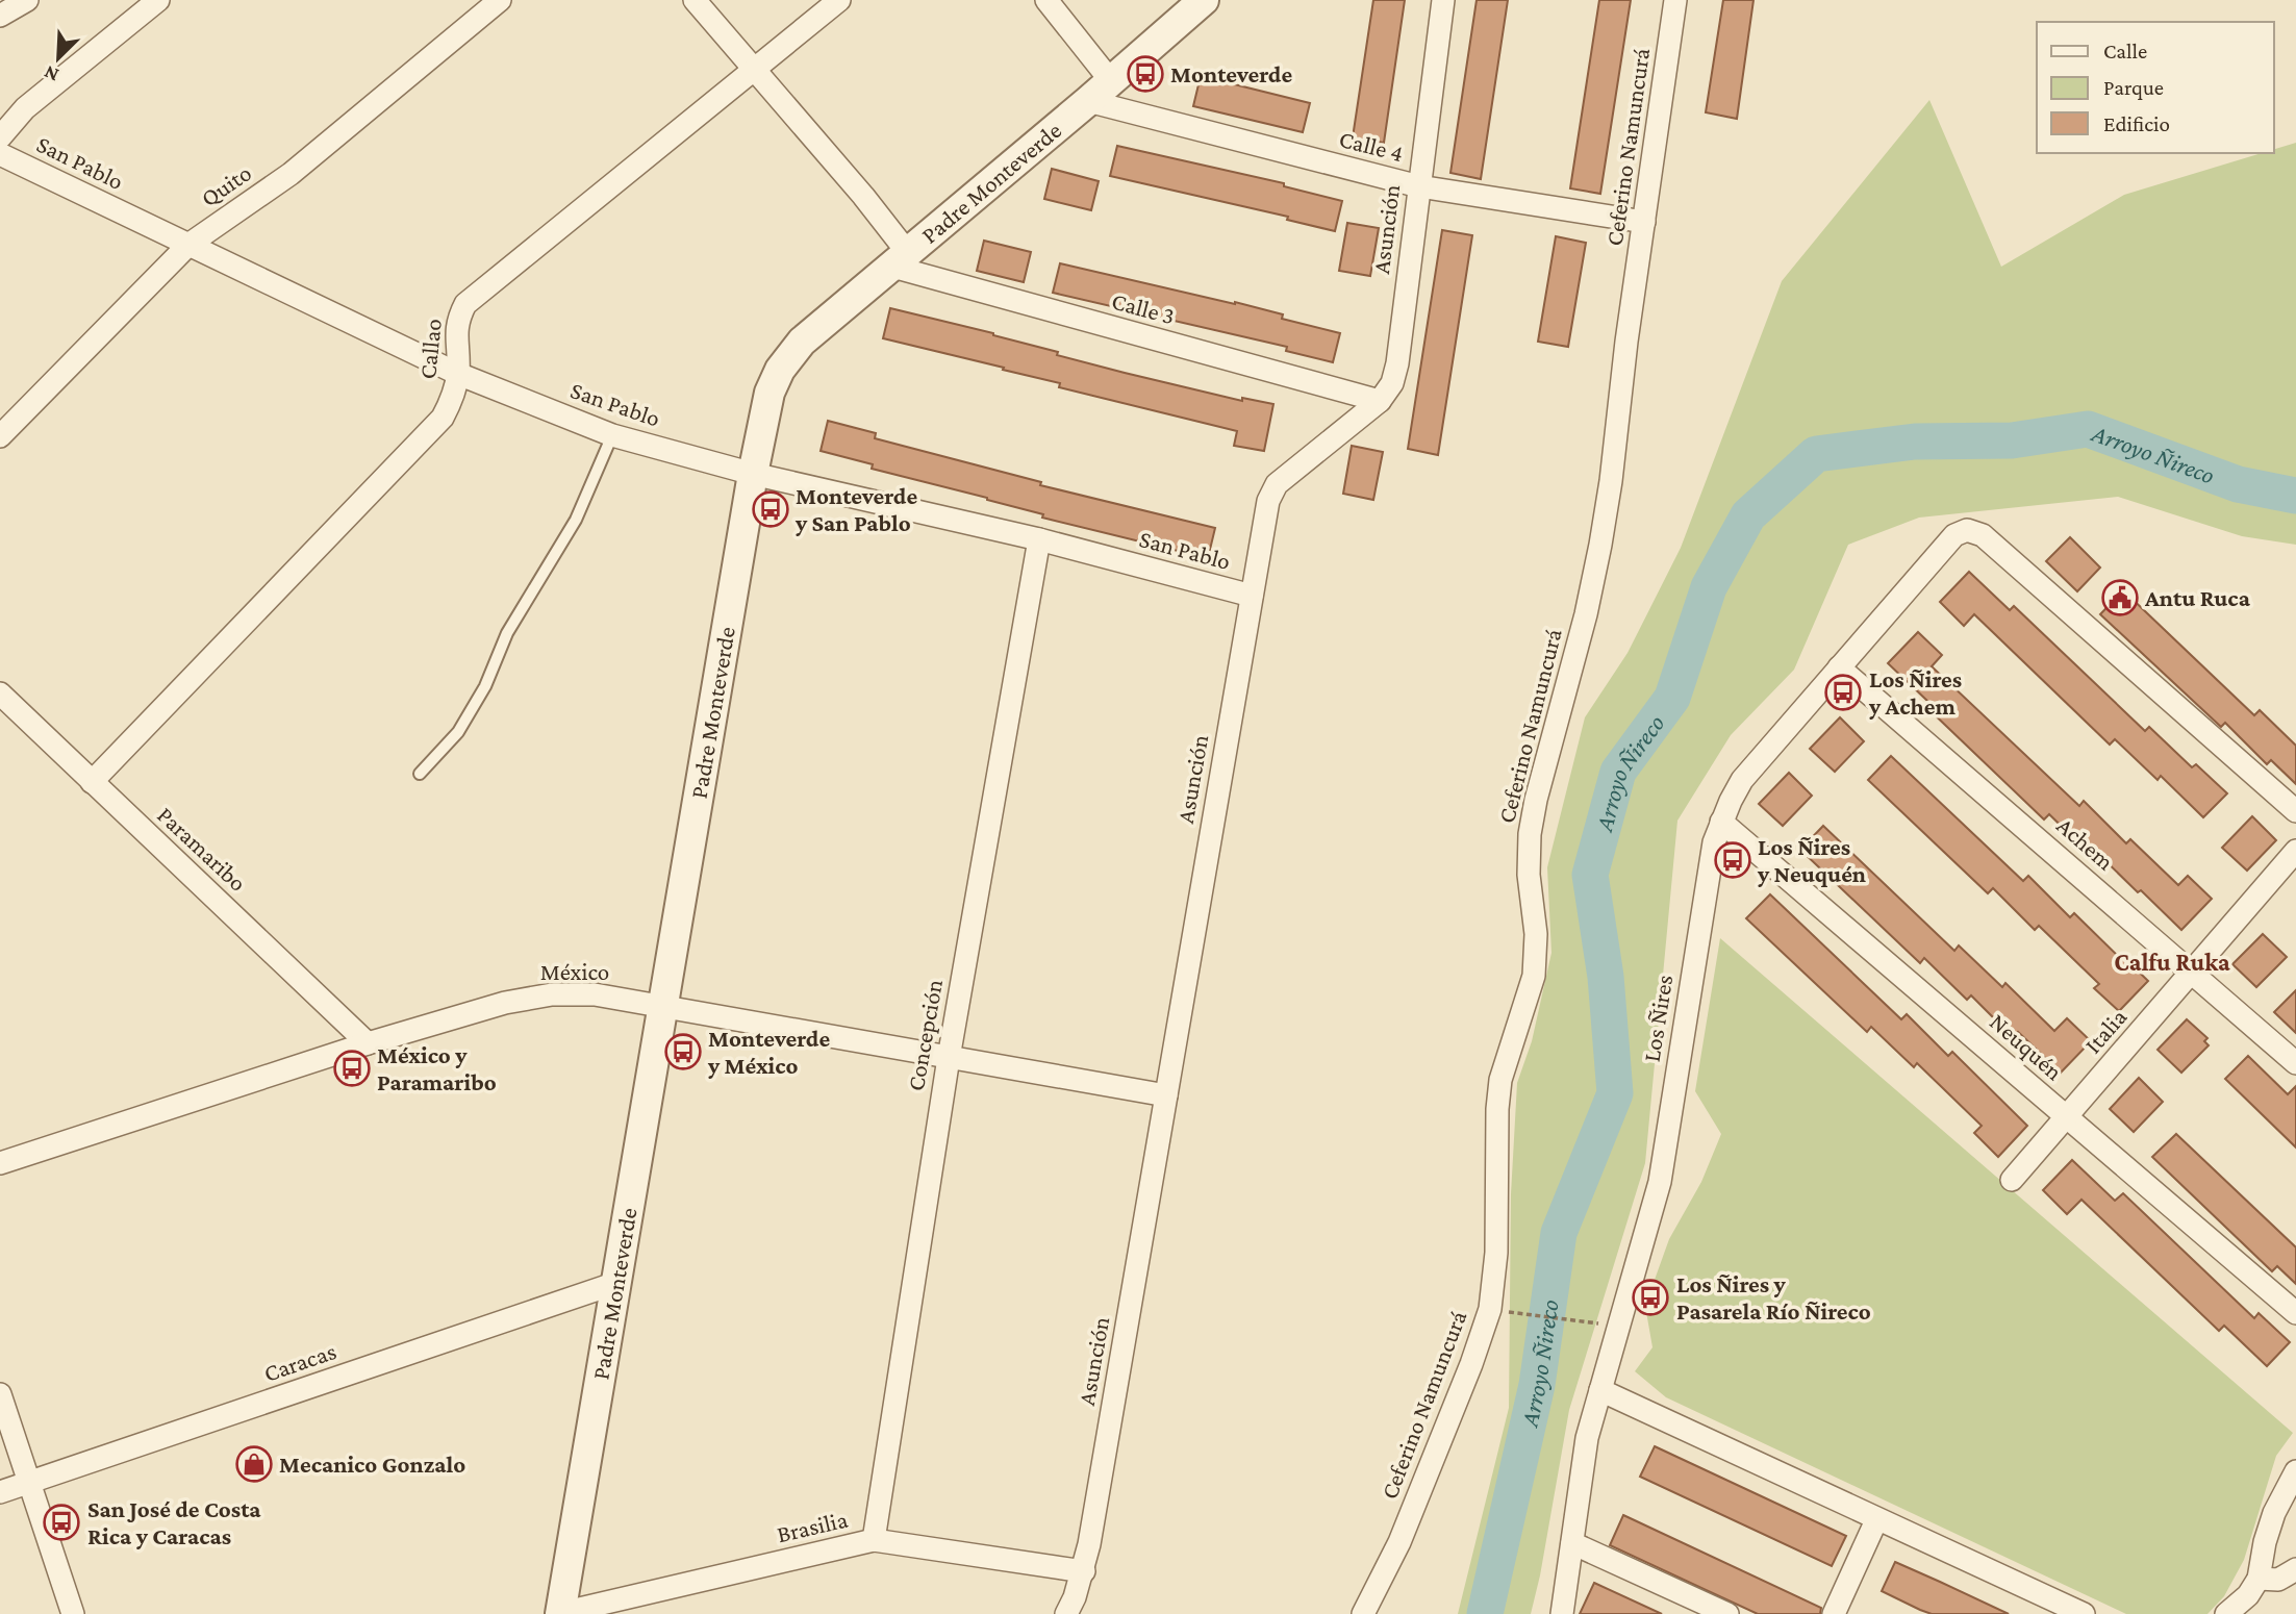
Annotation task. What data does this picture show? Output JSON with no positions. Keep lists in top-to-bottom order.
{
  "streets": {
    "street": [
      "Calle 4",
      "Ceferino Namuncurá",
      "San Pablo",
      "Padre Monteverde",
      "Quito",
      "Asunción",
      "Calle 3",
      "Callao",
      "Achem",
      "Paramaribo",
      "México",
      "Los Ñires",
      "Italia",
      "Concepción",
      "Neuquén",
      "Caracas",
      "Brasilia"
    ]
  },
  "crossings": [
    ["Calle 4", "Ceferino Namuncurá"],
    ["Calle 4", "Padre Monteverde"],
    ["Calle 4", "Asunción"],
    ["San Pablo", "Padre Monteverde"],
    ["San Pablo", "Quito"],
    ["San Pablo", "Asunción"],
    ["San Pablo", "Callao"],
    ["San Pablo", "Concepción"],
    ["Padre Monteverde", "Calle 3"],
    ["Padre Monteverde", "México"],
    ["Padre Monteverde", "Caracas"],
    ["Padre Monteverde", "Brasilia"],
    ["Asunción", "Calle 3"],
    ["Asunción", "México"],
    ["Asunción", "Brasilia"],
    ["Callao", "Paramaribo"],
    ["Achem", "Los Ñires"],
    ["Achem", "Italia"],
    ["Paramaribo", "México"],
    ["México", "Concepción"],
    ["Los Ñires", "Neuquén"],
    ["Italia", "Neuquén"],
    ["Concepción", "Brasilia"]
  ],
  "districts": ["Calfu Ruka"],
  "water": ["Arroyo Ñireco"],
  "places": {
    "bus stop": [
      "Monteverde",
      "Monteverde y San Pablo",
      "Los Ñires y Achem",
      "Los Ñires y Neuquén",
      "Monteverde y México",
      "México y Paramaribo",
      "Los Ñires y Pasarela Río Ñireco",
      "San José de Costa Rica y Caracas"
    ],
    "public building": ["Antu Ruca"],
    "shop": ["Mecanico Gonzalo"]
  },
  "legend": ["Calle", "Parque", "Edificio"],
  "north": "bottom left"
}
